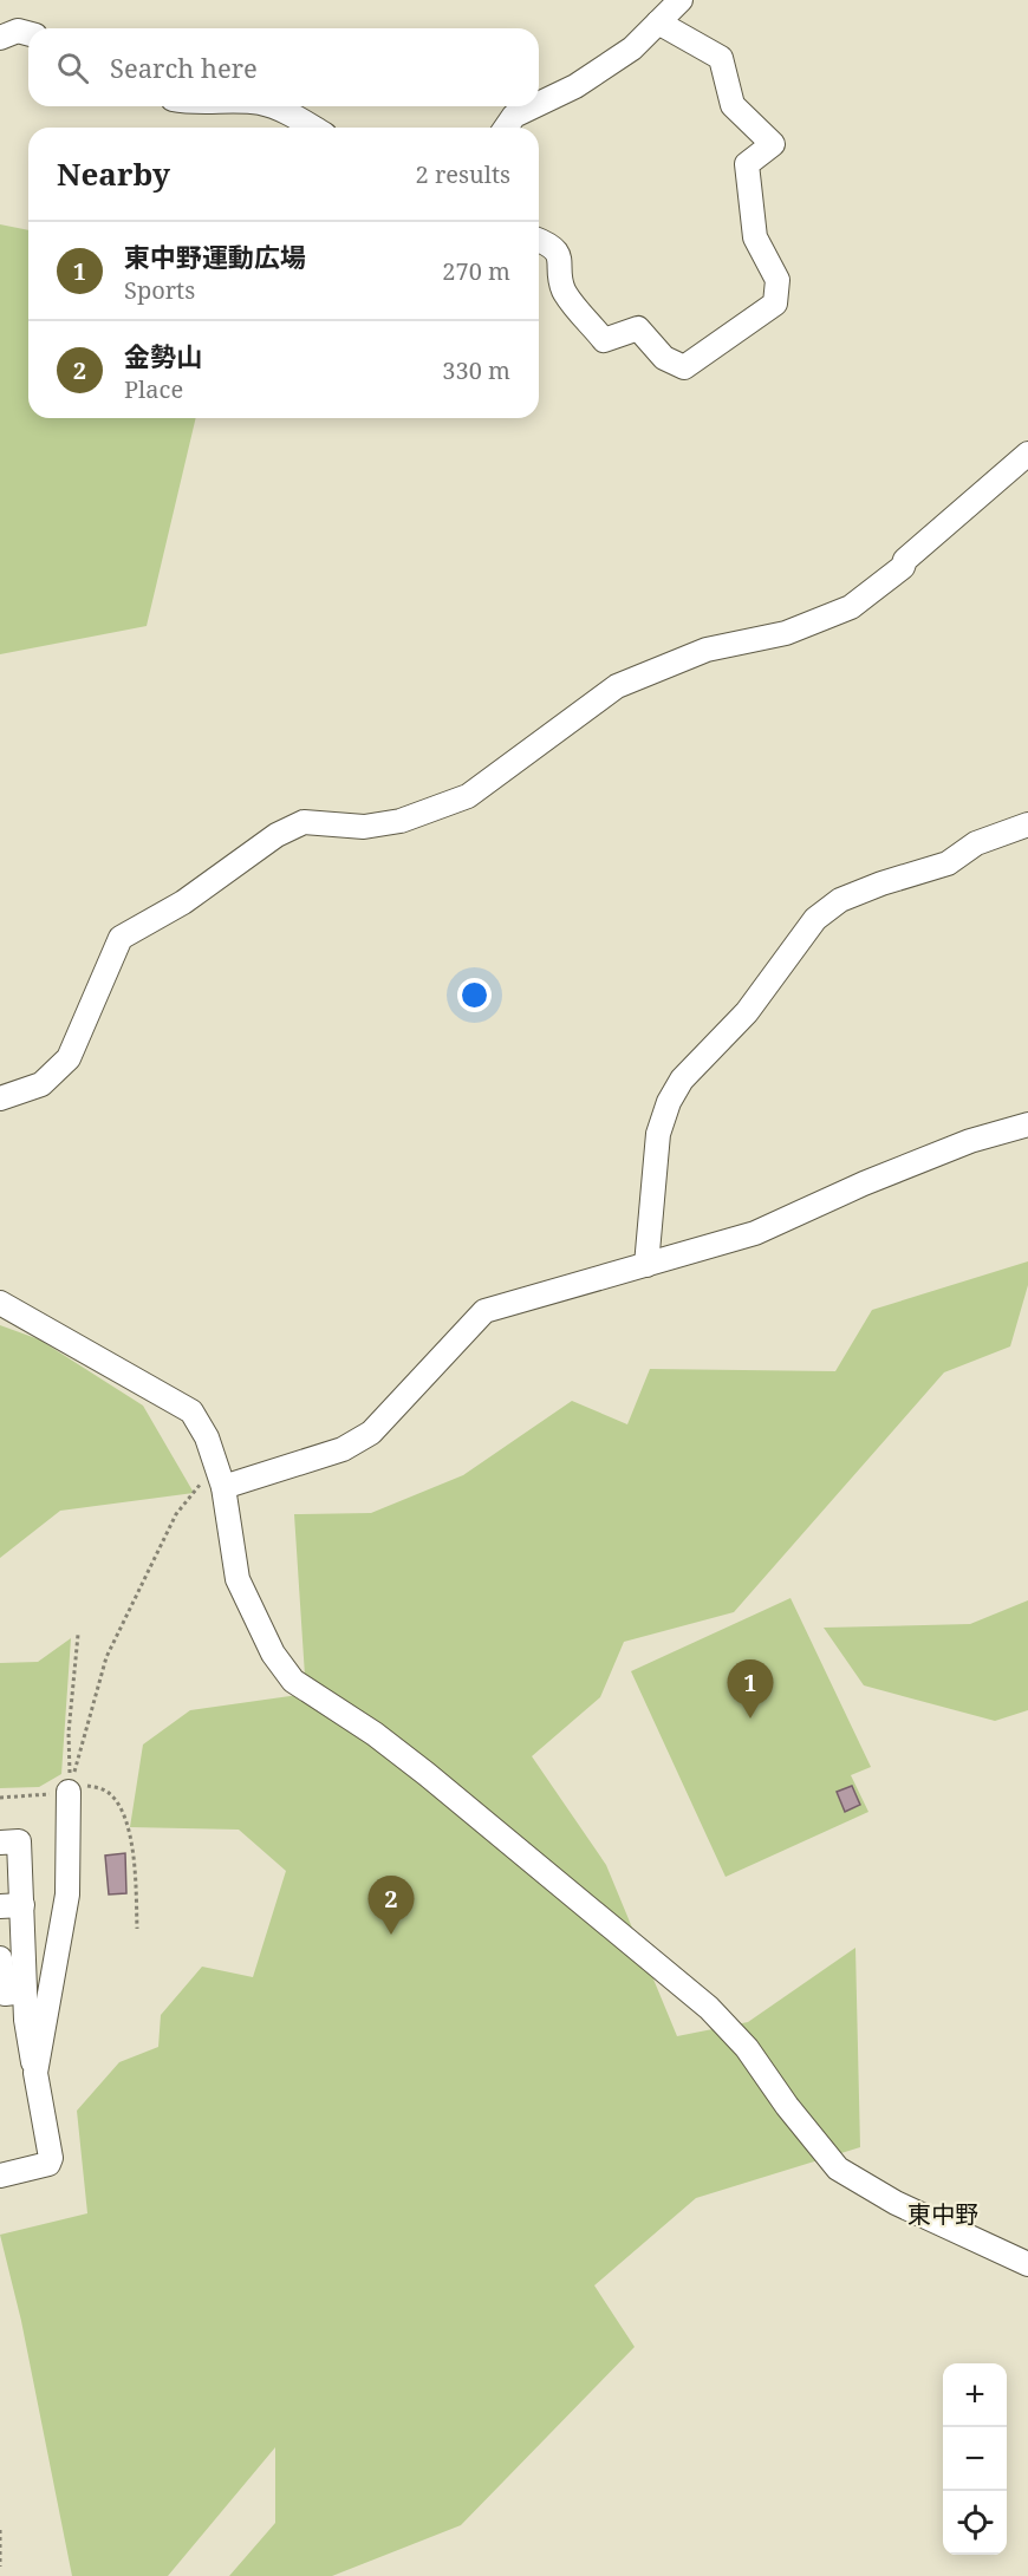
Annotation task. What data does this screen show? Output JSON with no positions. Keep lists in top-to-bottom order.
{
  "districts": ["東中野"],
  "page": {
    "search": "Search here",
    "heading": ["Nearby", "2 results"],
    "list": [
      {
        "mark": "1",
        "name": "東中野運動広場",
        "note": "Sports",
        "value": "270 m"
      },
      {
        "mark": "2",
        "name": "金勢山",
        "note": "Place",
        "value": "330 m"
      }
    ],
    "pins": ["1", "2"],
    "map_buttons": ["+", "−"]
  }
}
